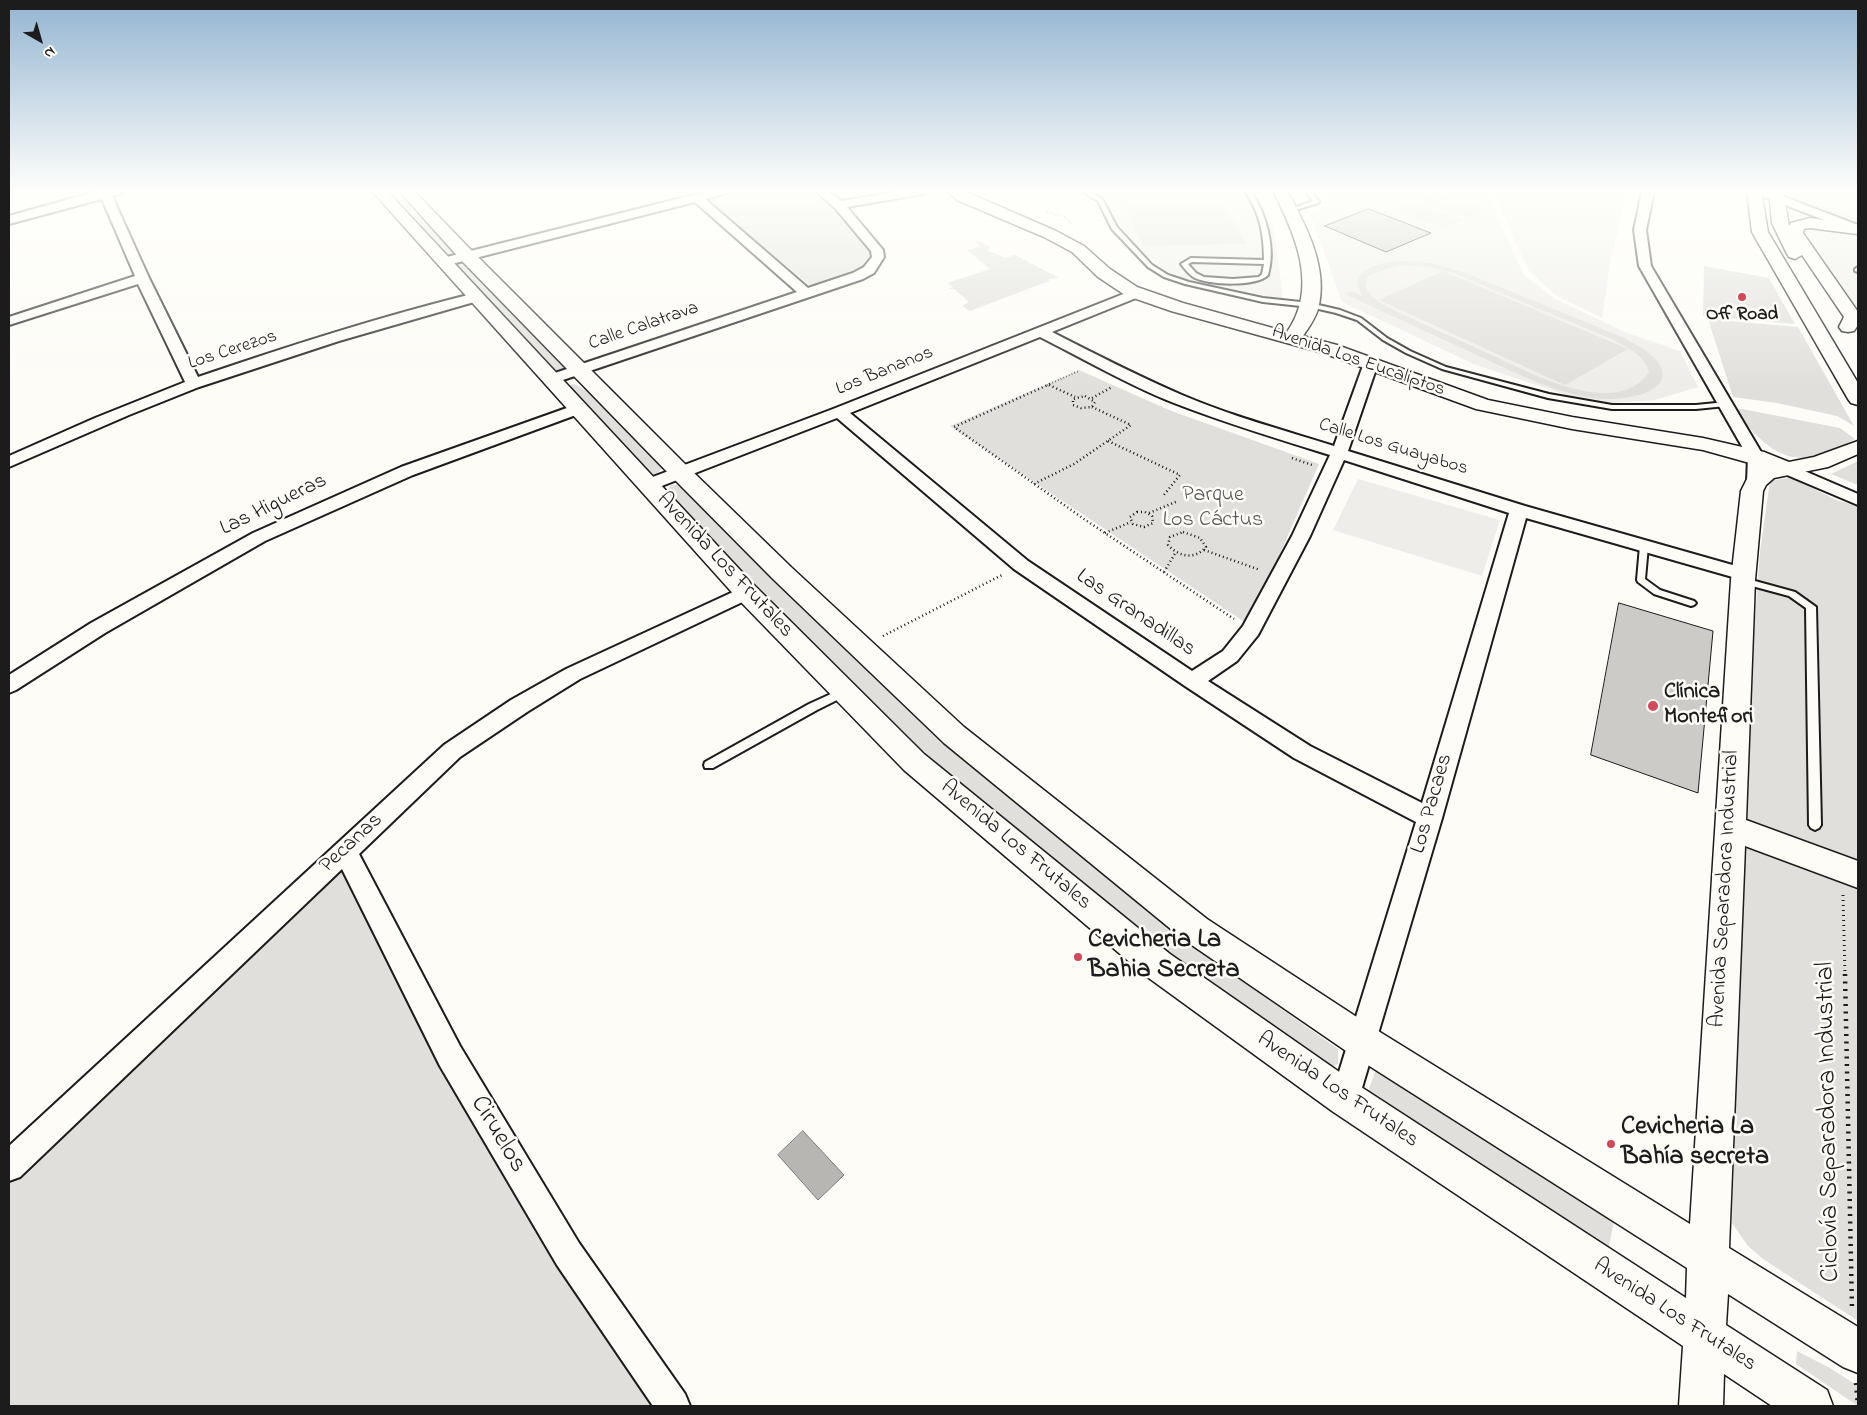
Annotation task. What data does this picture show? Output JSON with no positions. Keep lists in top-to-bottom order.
{
  "streets": {
    "main road": ["Avenida Los Eucaliptos", "Avenida Los Frutales", "Avenida Separadora Industrial"],
    "street": [
      "Calle Calatrava",
      "Los Cerezos",
      "Los Bananos",
      "Calle Los Guayabos",
      "Las Higueras",
      "Las Granadillas",
      "Los Pacaes",
      "Pecanas",
      "Ciruelos"
    ],
    "path": ["Ciclovía Separadora Industrial"]
  },
  "crossings": [
    ["Calle Calatrava", "Avenida Los Frutales"],
    ["Los Cerezos", "Avenida Los Frutales"],
    ["Avenida Los Eucaliptos", "Los Bananos"],
    ["Avenida Los Eucaliptos", "Avenida Separadora Industrial"],
    ["Los Bananos", "Calle Los Guayabos"],
    ["Los Bananos", "Avenida Los Frutales"],
    ["Los Bananos", "Las Granadillas"],
    ["Calle Los Guayabos", "Los Pacaes"],
    ["Calle Los Guayabos", "Avenida Separadora Industrial"],
    ["Las Higueras", "Avenida Los Frutales"],
    ["Avenida Los Frutales", "Los Pacaes"],
    ["Avenida Los Frutales", "Pecanas"],
    ["Avenida Los Frutales", "Avenida Separadora Industrial"],
    ["Avenida Los Frutales", "Ciclovía Separadora Industrial"],
    ["Las Granadillas", "Los Pacaes"],
    ["Pecanas", "Ciruelos"]
  ],
  "parks": ["Parque Los Cáctus"],
  "places": [
    "Off Road",
    "Clínica Montefiori",
    "Cevicheria La Bahia Secreta",
    "Cevicheria La Bahía secreta"
  ],
  "north": "bottom right"
}
